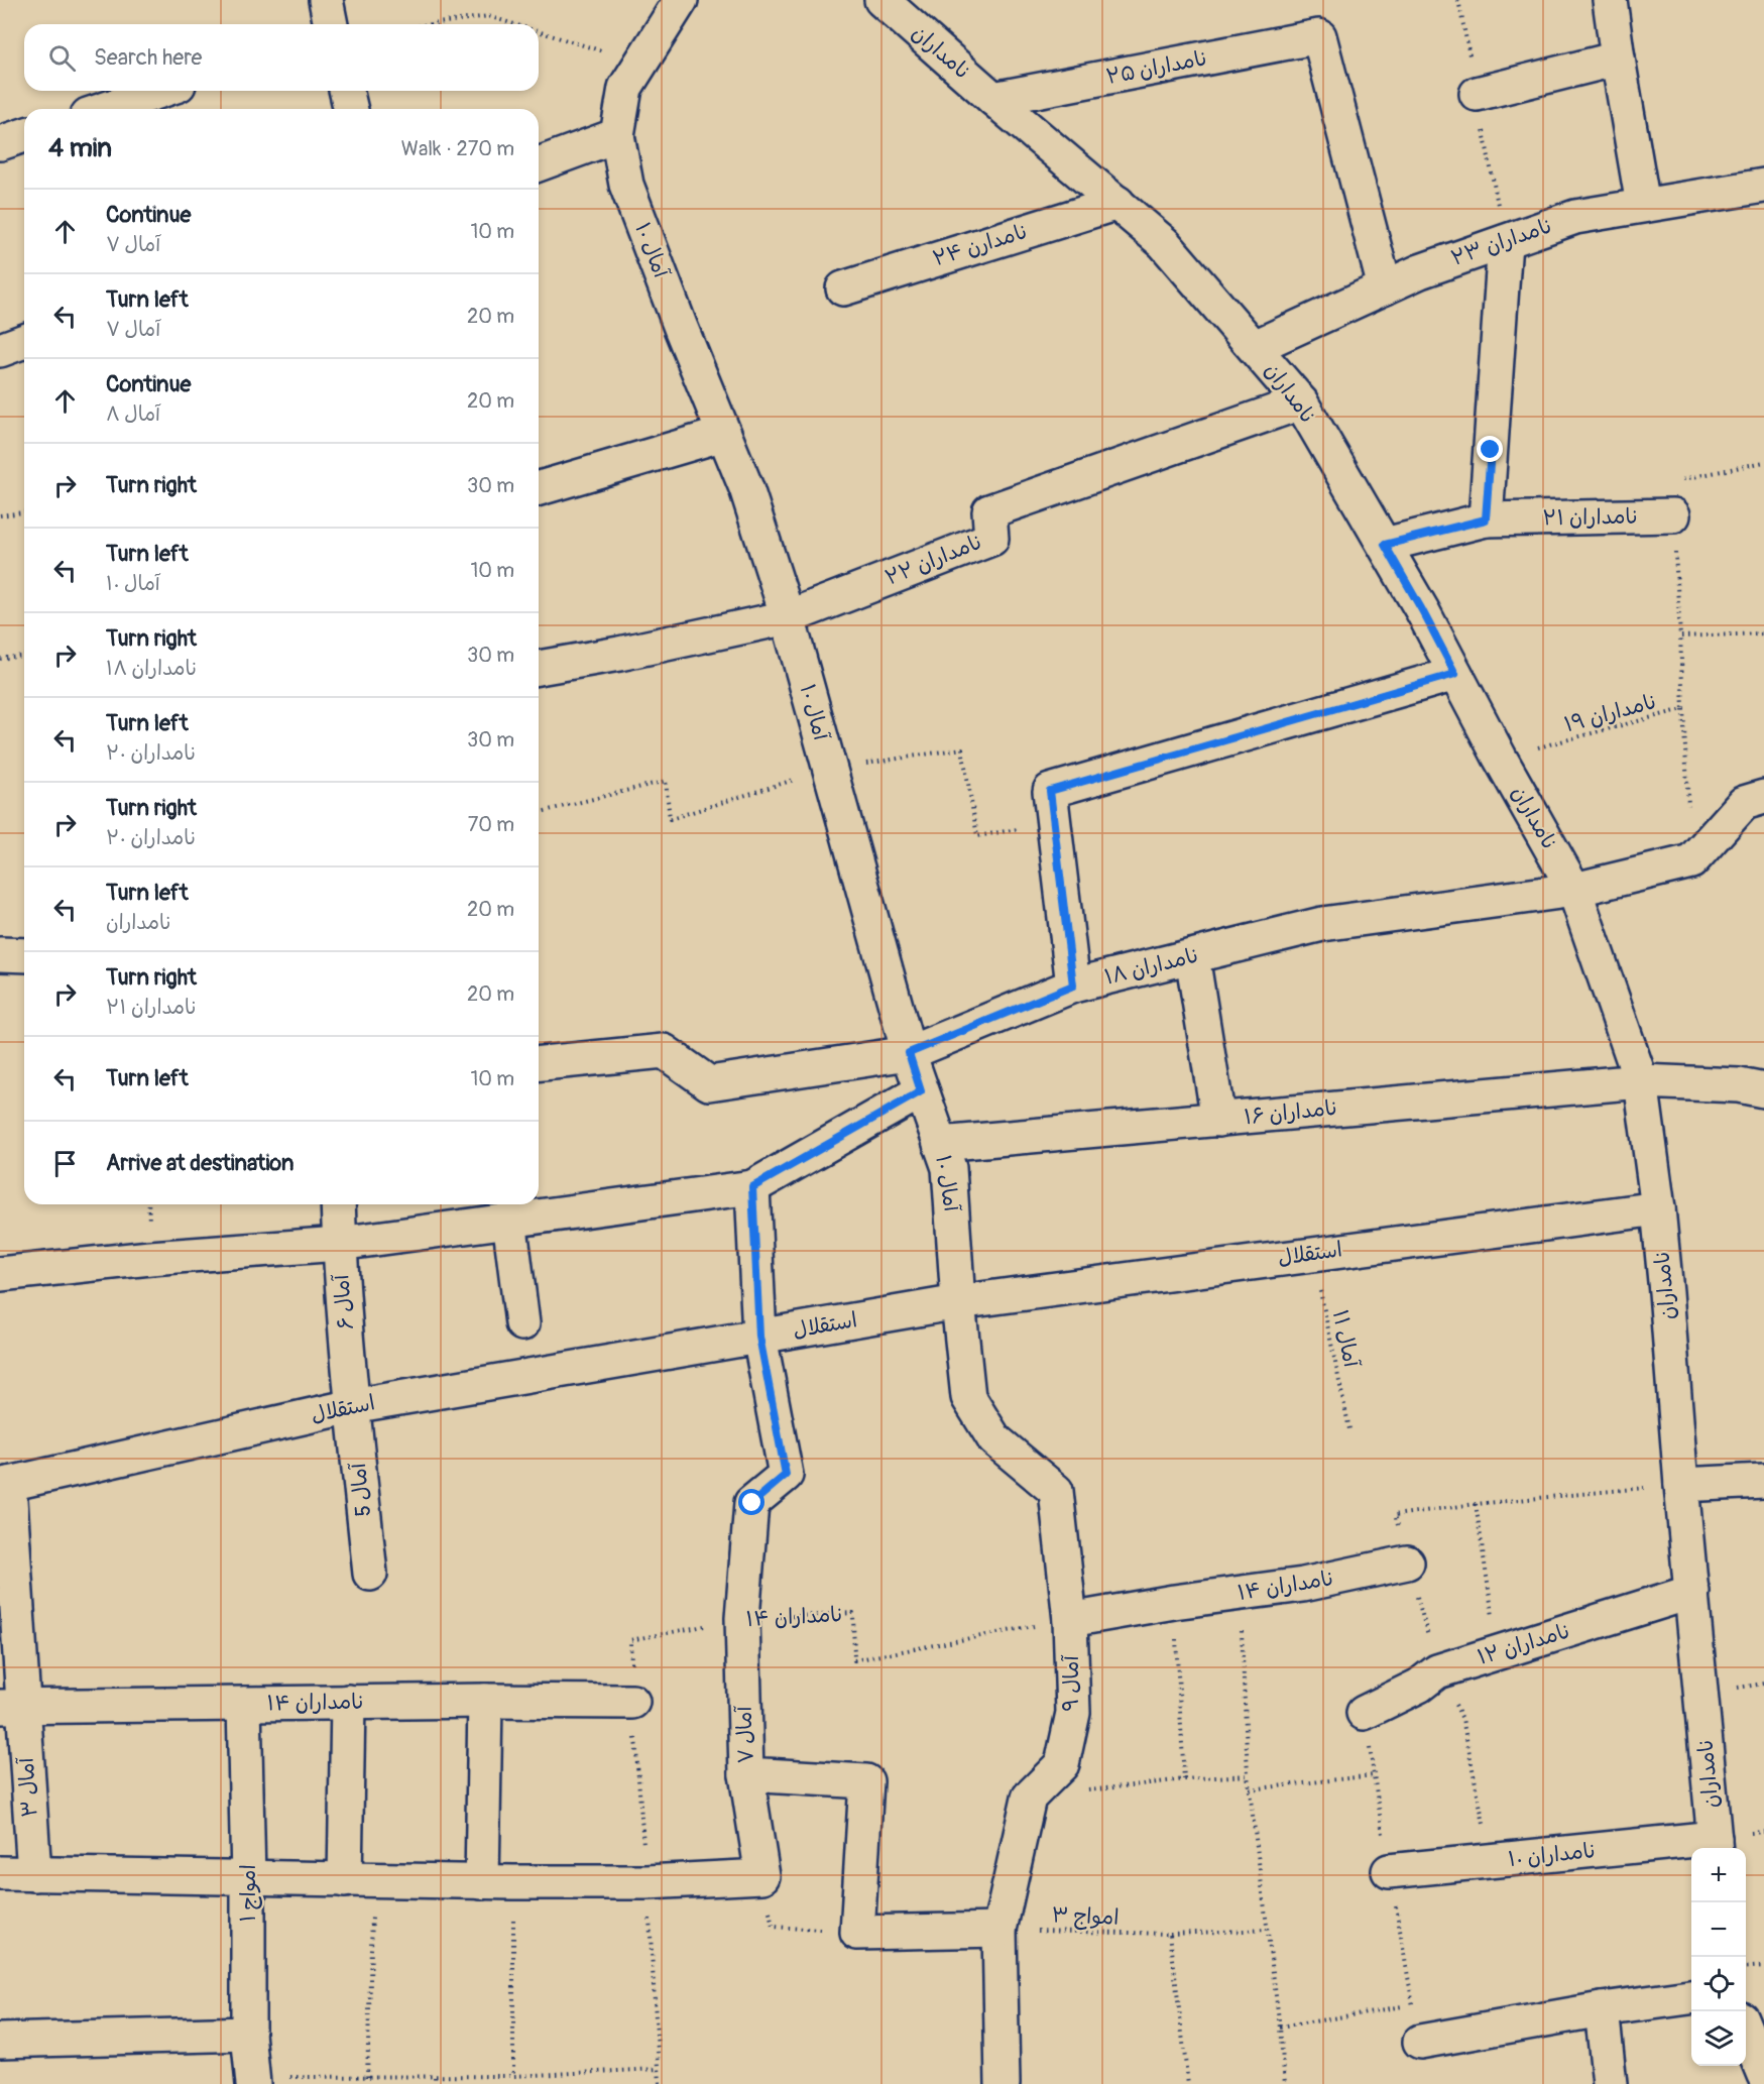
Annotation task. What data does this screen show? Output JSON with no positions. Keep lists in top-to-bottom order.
{
  "streets": {
    "street": [
      "نامداران",
      "نامداران ۲۵",
      "نامداران ۲۳",
      "نامدارن ۲۴",
      "آمال ۱۰",
      "نامداران ۲۱",
      "نامداران ۲۲",
      "نامداران ۱۸",
      "نامداران ۱۶",
      "استقلال",
      "آمال ۶",
      "آمال 5",
      "نامداران ۱۴",
      "نامداران ۱۲",
      "آمال ۹",
      "آمال ۷",
      "آمال ۳",
      "نامداران ۱۰",
      "امواج ۱"
    ],
    "path": ["نامداران ۱۹", "آمال ۱۱", "امواج ۳"]
  },
  "crossings": [
    ["نامداران", "نامداران ۲۵"],
    ["نامداران", "نامداران ۲۳"],
    ["نامداران", "نامدارن ۲۴"],
    ["نامداران", "نامداران ۲۱"],
    ["نامداران", "نامداران ۲۲"],
    ["نامداران", "نامداران ۱۹"],
    ["نامداران", "نامداران ۱۸"],
    ["نامداران", "نامداران ۱۶"],
    ["نامداران", "استقلال"],
    ["نامداران", "نامداران ۱۲"],
    ["نامداران", "نامداران ۱۰"],
    ["نامداران ۲۵", "نامداران ۲۳"],
    ["آمال ۱۰", "نامداران ۲۲"],
    ["آمال ۱۰", "نامداران ۱۸"],
    ["آمال ۱۰", "نامداران ۱۶"],
    ["آمال ۱۰", "استقلال"],
    ["آمال ۱۰", "آمال ۹"],
    ["نامداران ۲۱", "نامداران ۱۹"],
    ["استقلال", "آمال ۶"],
    ["استقلال", "آمال ۱۱"],
    ["استقلال", "آمال 5"],
    ["استقلال", "آمال ۹"],
    ["استقلال", "آمال ۷"],
    ["استقلال", "آمال ۳"],
    ["آمال ۶", "آمال 5"],
    ["نامداران ۱۴", "آمال ۹"],
    ["نامداران ۱۴", "آمال ۷"],
    ["نامداران ۱۴", "آمال ۳"],
    ["نامداران ۱۴", "امواج ۱"]
  ],
  "page": {
    "search": "Search here",
    "heading": ["4 min", "Walk · 270 m"],
    "list": [
      ["Continue", "آمال ۷", "10 m"],
      ["Turn left", "آمال ۷", "20 m"],
      ["Continue", "آمال ۸", "20 m"],
      ["Turn right", "30 m"],
      ["Turn left", "آمال ۱۰", "10 m"],
      ["Turn right", "نامداران ۱۸", "30 m"],
      ["Turn left", "نامداران ۲۰", "30 m"],
      ["Turn right", "نامداران ۲۰", "70 m"],
      ["Turn left", "نامداران", "20 m"],
      ["Turn right", "نامداران ۲۱", "20 m"],
      ["Turn left", "10 m"],
      "Arrive at destination"
    ],
    "map_buttons": ["+", "−"]
  }
}
